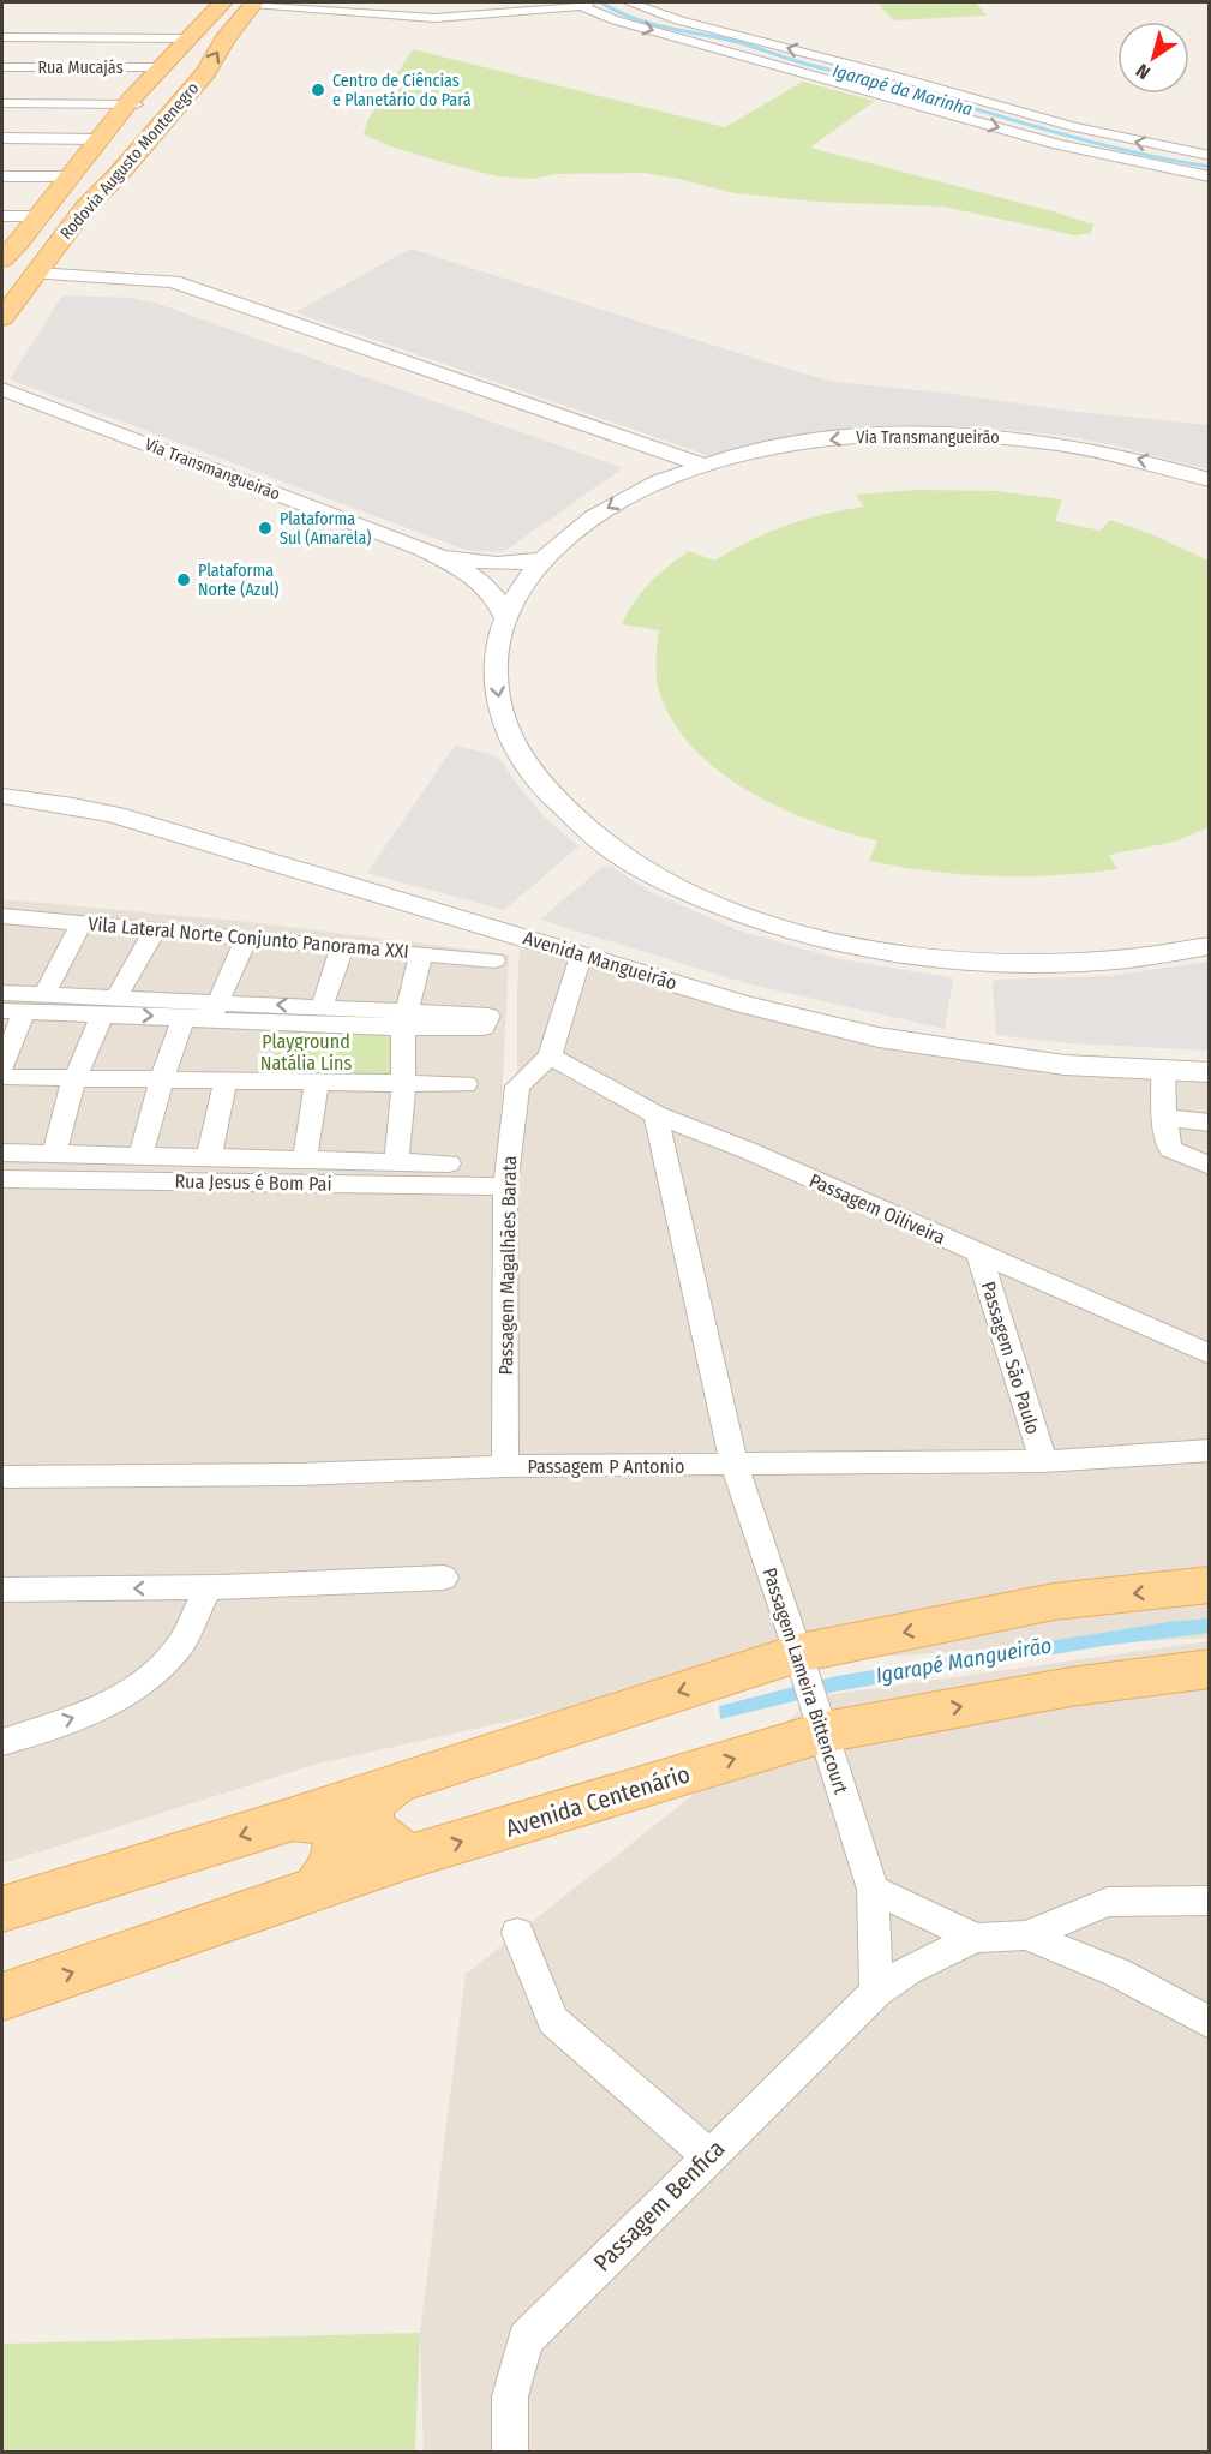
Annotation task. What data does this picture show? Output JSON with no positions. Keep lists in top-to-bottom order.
{
  "streets": {
    "main road": ["Rodovia Augusto Montenegro", "Avenida Centenário"],
    "street": [
      "Rua Mucajás",
      "Via Transmangueirão",
      "Vila Lateral Norte Conjunto Panorama XXI",
      "Avenida Mangueirão",
      "Rua Jesus é Bom Pai",
      "Passagem Oiliveira",
      "Passagem Magalhães Barata",
      "Passagem São Paulo",
      "Passagem P Antonio",
      "Passagem Lameira Bittencourt",
      "Passagem Benfica"
    ]
  },
  "crossings": [
    ["Rua Mucajás", "Rodovia Augusto Montenegro"],
    ["Rua Jesus é Bom Pai", "Passagem Magalhães Barata"],
    ["Passagem Oiliveira", "Passagem Magalhães Barata"],
    ["Passagem Oiliveira", "Passagem São Paulo"],
    ["Passagem Oiliveira", "Passagem Lameira Bittencourt"],
    ["Passagem Magalhães Barata", "Passagem P Antonio"],
    ["Passagem São Paulo", "Passagem P Antonio"],
    ["Passagem P Antonio", "Passagem Lameira Bittencourt"],
    ["Passagem Lameira Bittencourt", "Avenida Centenário"]
  ],
  "water": ["Igarapé da Marinha", "Igarapé Mangueirão"],
  "parks": ["Playground Natália Lins"],
  "places": ["Centro de Ciências e Planetário do Pará", "Plataforma Sul (Amarela)", "Plataforma Norte (Azul)"],
  "north": "bottom left"
}
